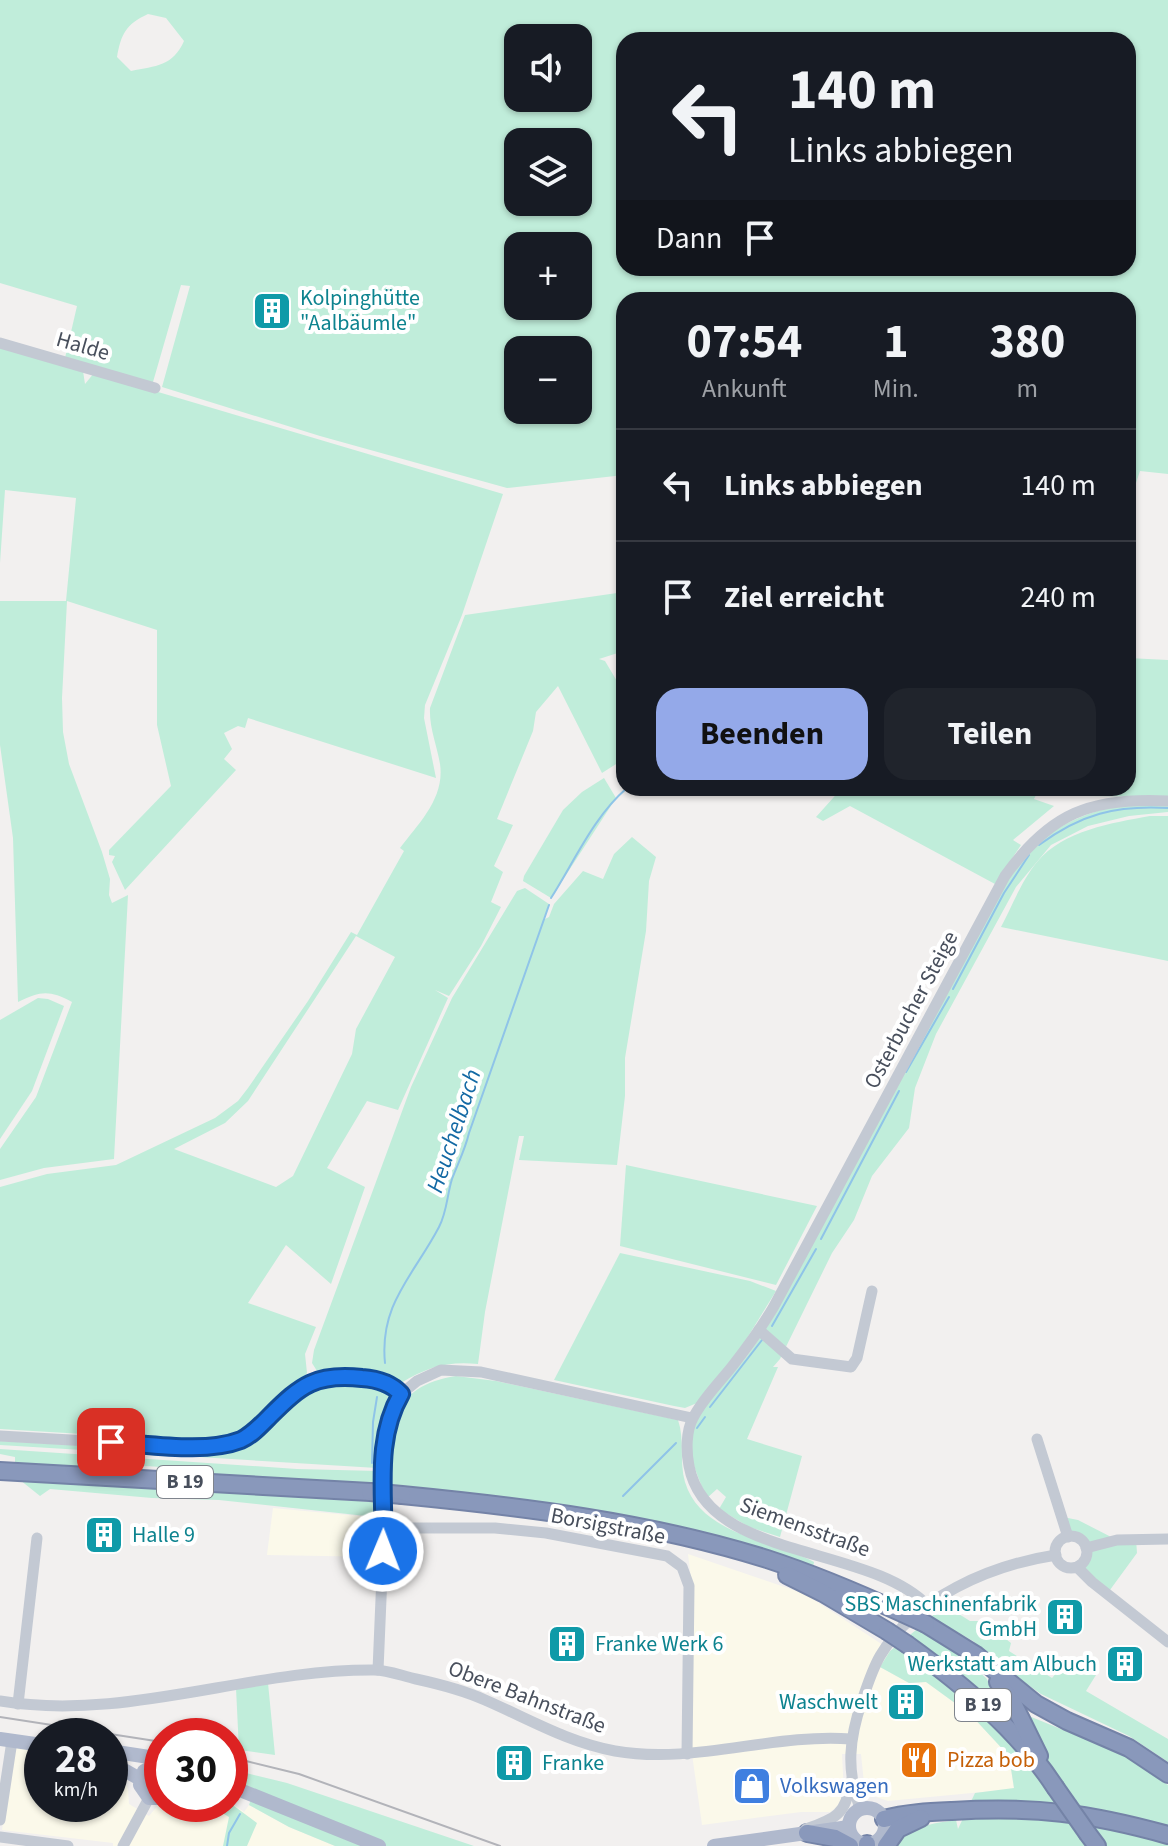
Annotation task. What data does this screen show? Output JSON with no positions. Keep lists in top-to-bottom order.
{
  "streets": {
    "highway": ["B 19"],
    "street": [
      "Halde",
      "Osterbucher Steige",
      "Borsigstraße",
      "Siemensstraße",
      "Obere Bahnstraße"
    ]
  },
  "crossings": [
    ["Osterbucher Steige", "Siemensstraße"],
    ["Borsigstraße", "Obere Bahnstraße"]
  ],
  "water": ["Heuchelbach"],
  "places": {
    "building": [
      "Kolpinghütte \"Aalbäumle\"",
      "Halle 9",
      "SBS Maschinenfabrik GmbH",
      "Franke Werk 6",
      "Werkstatt am Albuch",
      "Waschwelt",
      "Franke"
    ],
    "restaurant": ["Pizza bob"],
    "shop": ["Volkswagen"]
  },
  "page": {
    "map_buttons": ["+", "−"],
    "turn": ["140 m", "Links abbiegen"],
    "then": "Dann",
    "eta": [
      "07:54",
      "Ankunft",
      "1",
      "Min.",
      "380",
      "m"
    ],
    "list": [
      {
        "name": "Links abbiegen",
        "value": "140 m"
      },
      {
        "name": "Ziel erreicht",
        "value": "240 m"
      }
    ],
    "buttons": ["Beenden", "Teilen"],
    "speed": "28 km/h",
    "limit": "30"
  }
}
